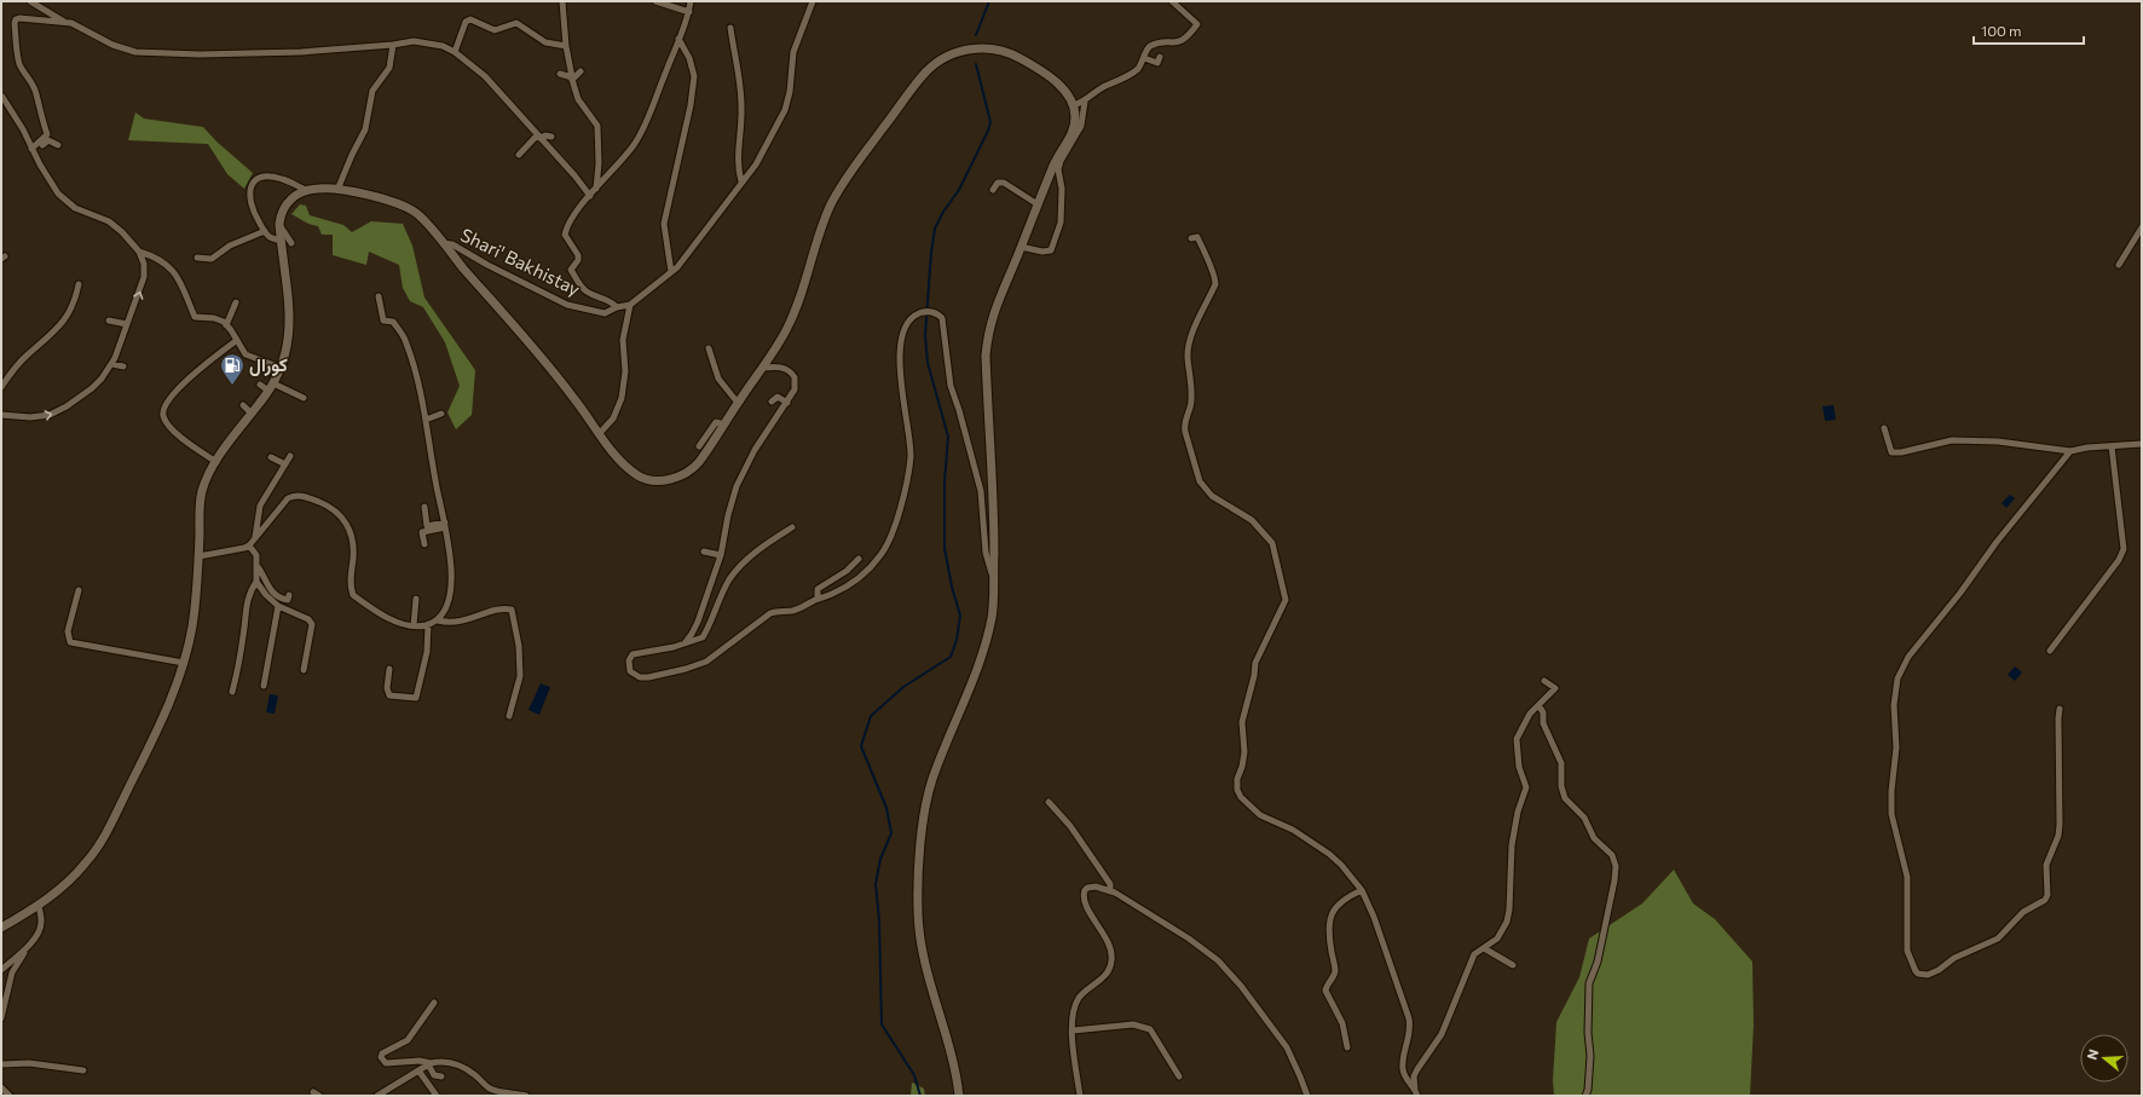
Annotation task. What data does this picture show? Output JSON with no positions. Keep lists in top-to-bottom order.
{
  "streets": {
    "street": ["Shari' Bakhistay"]
  },
  "places": {
    "fuel station": ["كورال"]
  },
  "scale_bar": "100 m",
  "north": "left"
}
